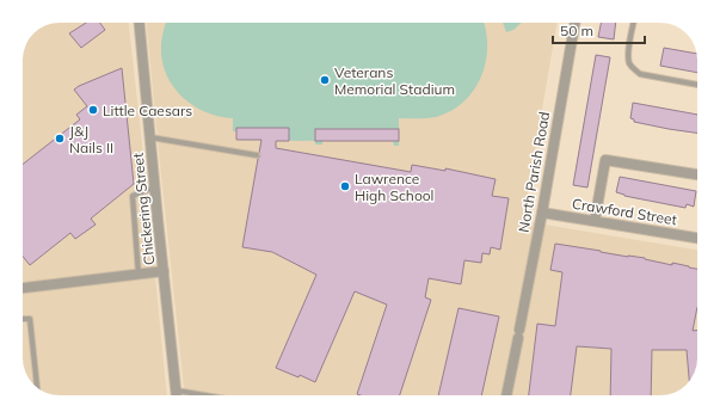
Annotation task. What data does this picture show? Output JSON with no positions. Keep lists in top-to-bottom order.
{
  "streets": {
    "street": ["North Parish Road", "Chickering Street", "Crawford Street"]
  },
  "crossings": [
    ["North Parish Road", "Crawford Street"]
  ],
  "places": [
    "Veterans Memorial Stadium",
    "Little Caesars",
    "J&J Nails II",
    "Lawrence High School"
  ],
  "scale_bar": "50 m"
}
